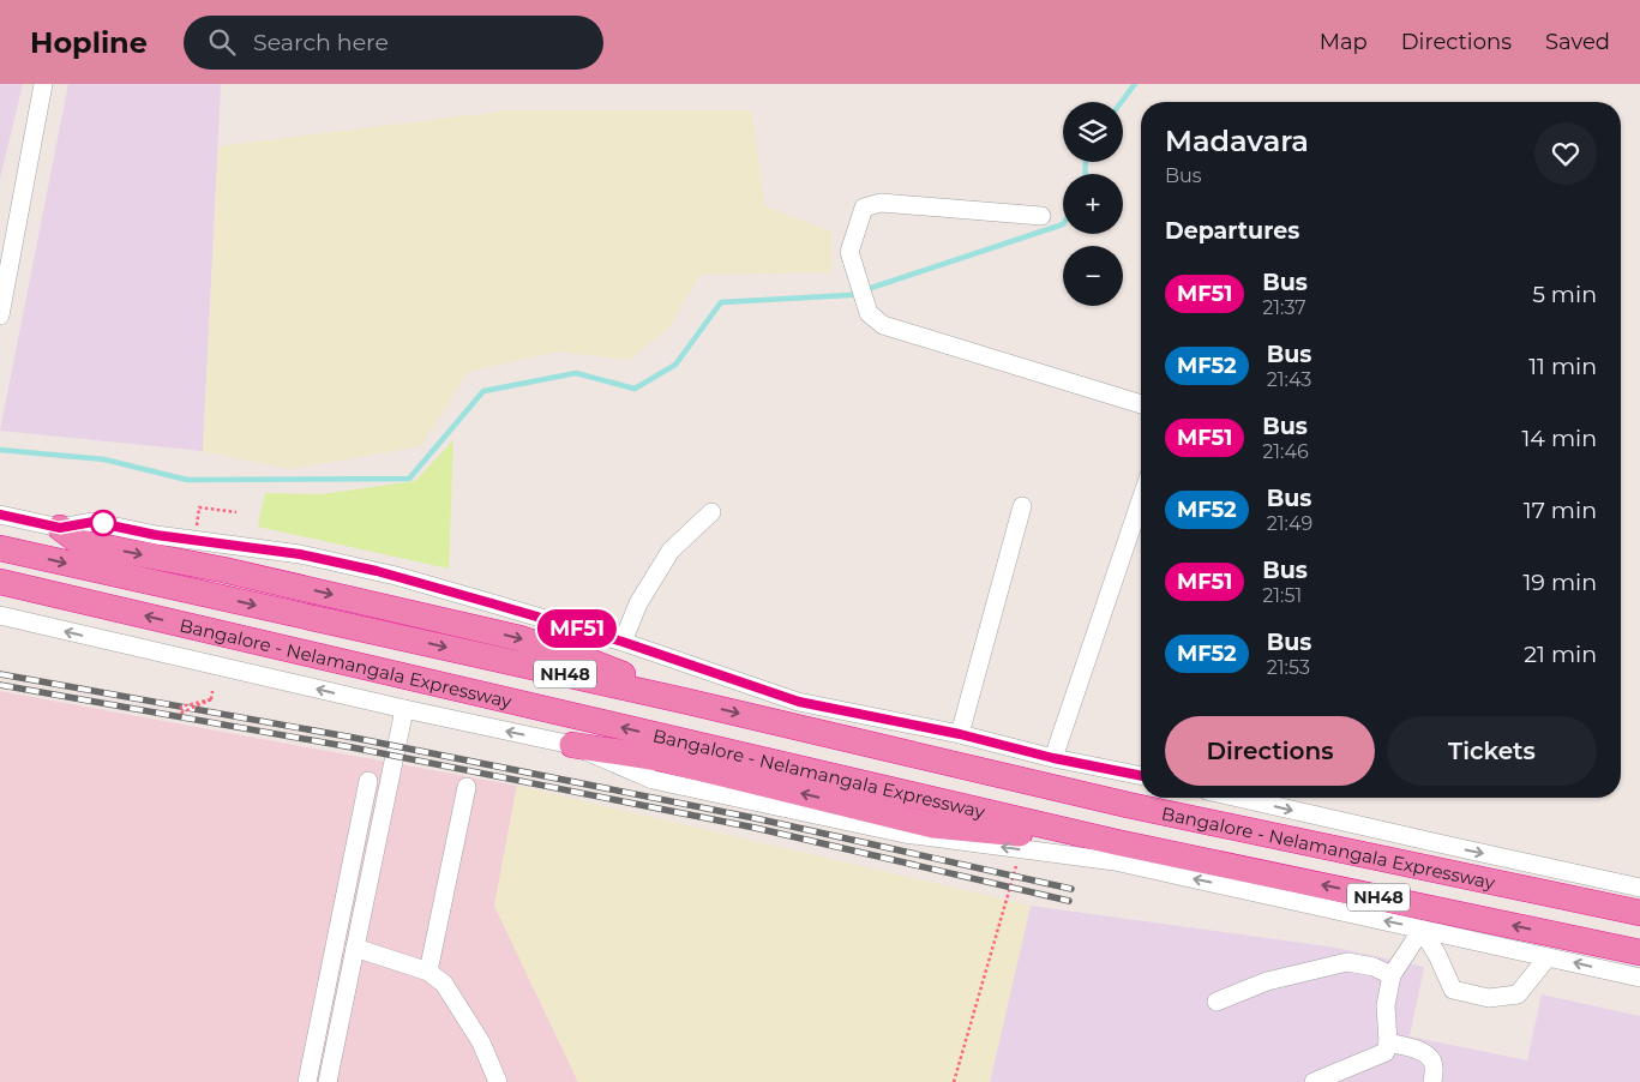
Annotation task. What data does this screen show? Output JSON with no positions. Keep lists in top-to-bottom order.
{
  "streets": {
    "highway": ["Bangalore - Nelamangala Expressway", "NH48"]
  },
  "lines": ["bus line MF51"],
  "page": {
    "header": "Hopline",
    "search": "Search here",
    "nav": ["Map", "Directions", "Saved"],
    "on_map": "MF51",
    "map_buttons": ["+", "−"],
    "heading": [
      ["Madavara", "Bus"],
      "Departures"
    ],
    "list": [
      {
        "mark": "MF51",
        "name": "Bus",
        "note": "21:37",
        "value": "5 min"
      },
      {
        "mark": "MF52",
        "name": "Bus",
        "note": "21:43",
        "value": "11 min"
      },
      {
        "mark": "MF51",
        "name": "Bus",
        "note": "21:46",
        "value": "14 min"
      },
      {
        "mark": "MF52",
        "name": "Bus",
        "note": "21:49",
        "value": "17 min"
      },
      {
        "mark": "MF51",
        "name": "Bus",
        "note": "21:51",
        "value": "19 min"
      },
      {
        "mark": "MF52",
        "name": "Bus",
        "note": "21:53",
        "value": "21 min"
      }
    ],
    "buttons": ["Directions", "Tickets"]
  }
}
